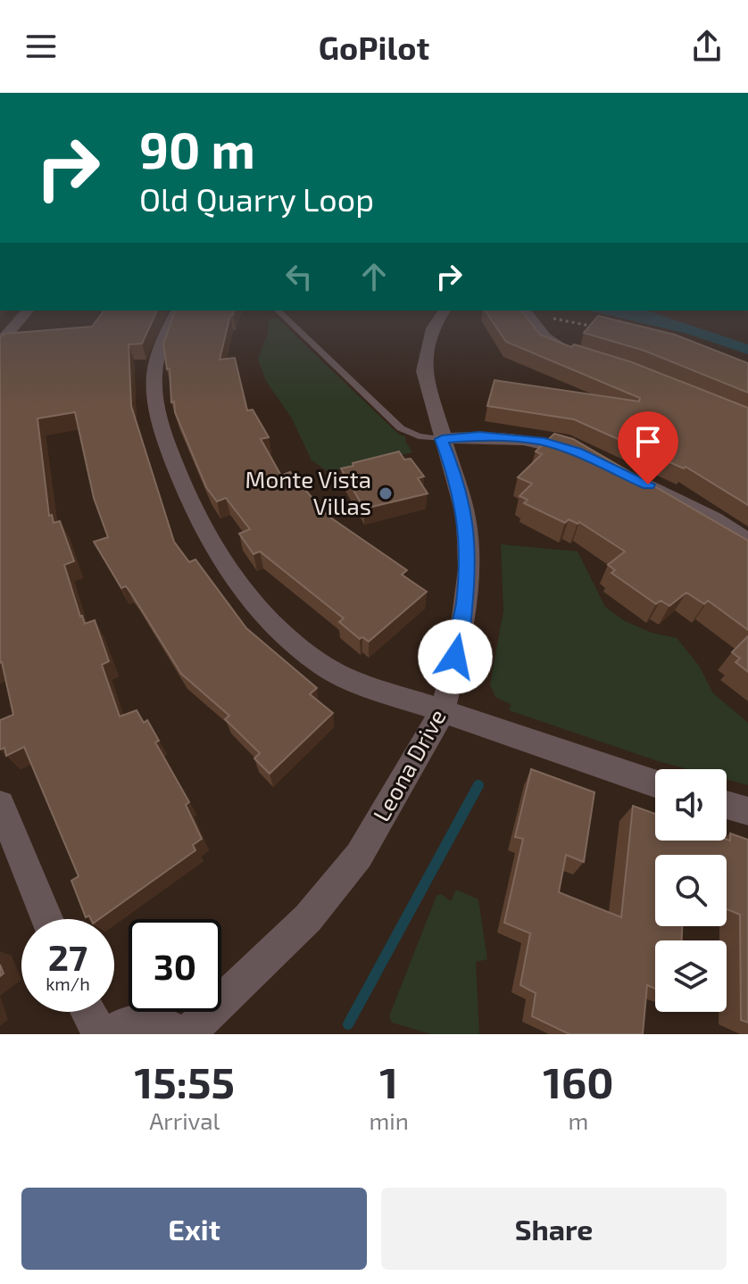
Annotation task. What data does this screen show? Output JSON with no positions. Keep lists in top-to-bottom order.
{
  "streets": {
    "street": ["Leona Drive"]
  },
  "places": ["Monte Vista Villas"],
  "page": {
    "header": "GoPilot",
    "turn": ["90 m", "Old Quarry Loop"],
    "speed": "27 km/h",
    "limit": "30",
    "eta": [
      "15:55",
      "Arrival",
      "1",
      "min",
      "160",
      "m"
    ],
    "buttons": ["Exit", "Share"]
  }
}
